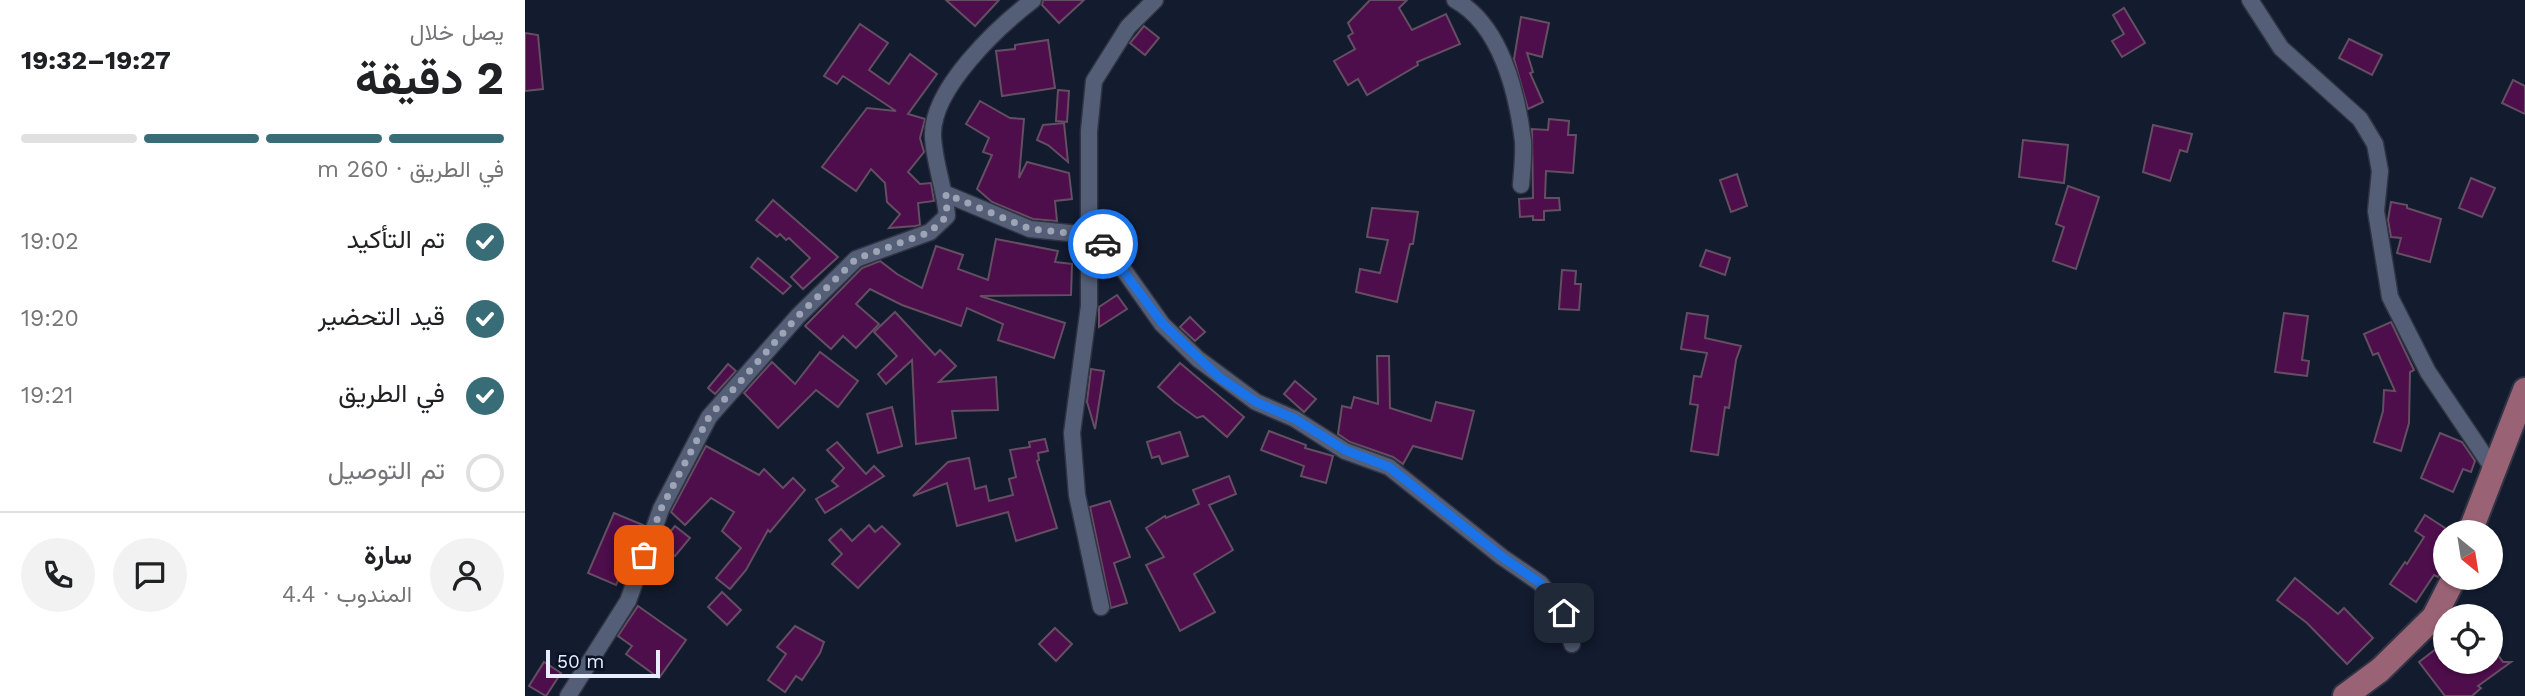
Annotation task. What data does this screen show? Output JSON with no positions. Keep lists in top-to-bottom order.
{
  "scale_bar": "50 m",
  "north": "bottom right",
  "page": {
    "heading": ["2 دقيقة", "يصل خلال", "19:27–19:32"],
    "panel": ["سارة", "المندوب · 4.4"],
    "bar": "في الطريق · 260 m",
    "list": [
      ["تم التأكيد", "19:02"],
      ["قيد التحضير", "19:20"],
      ["في الطريق", "19:21"],
      "تم التوصيل"
    ],
    "scale": "50 m"
  }
}
